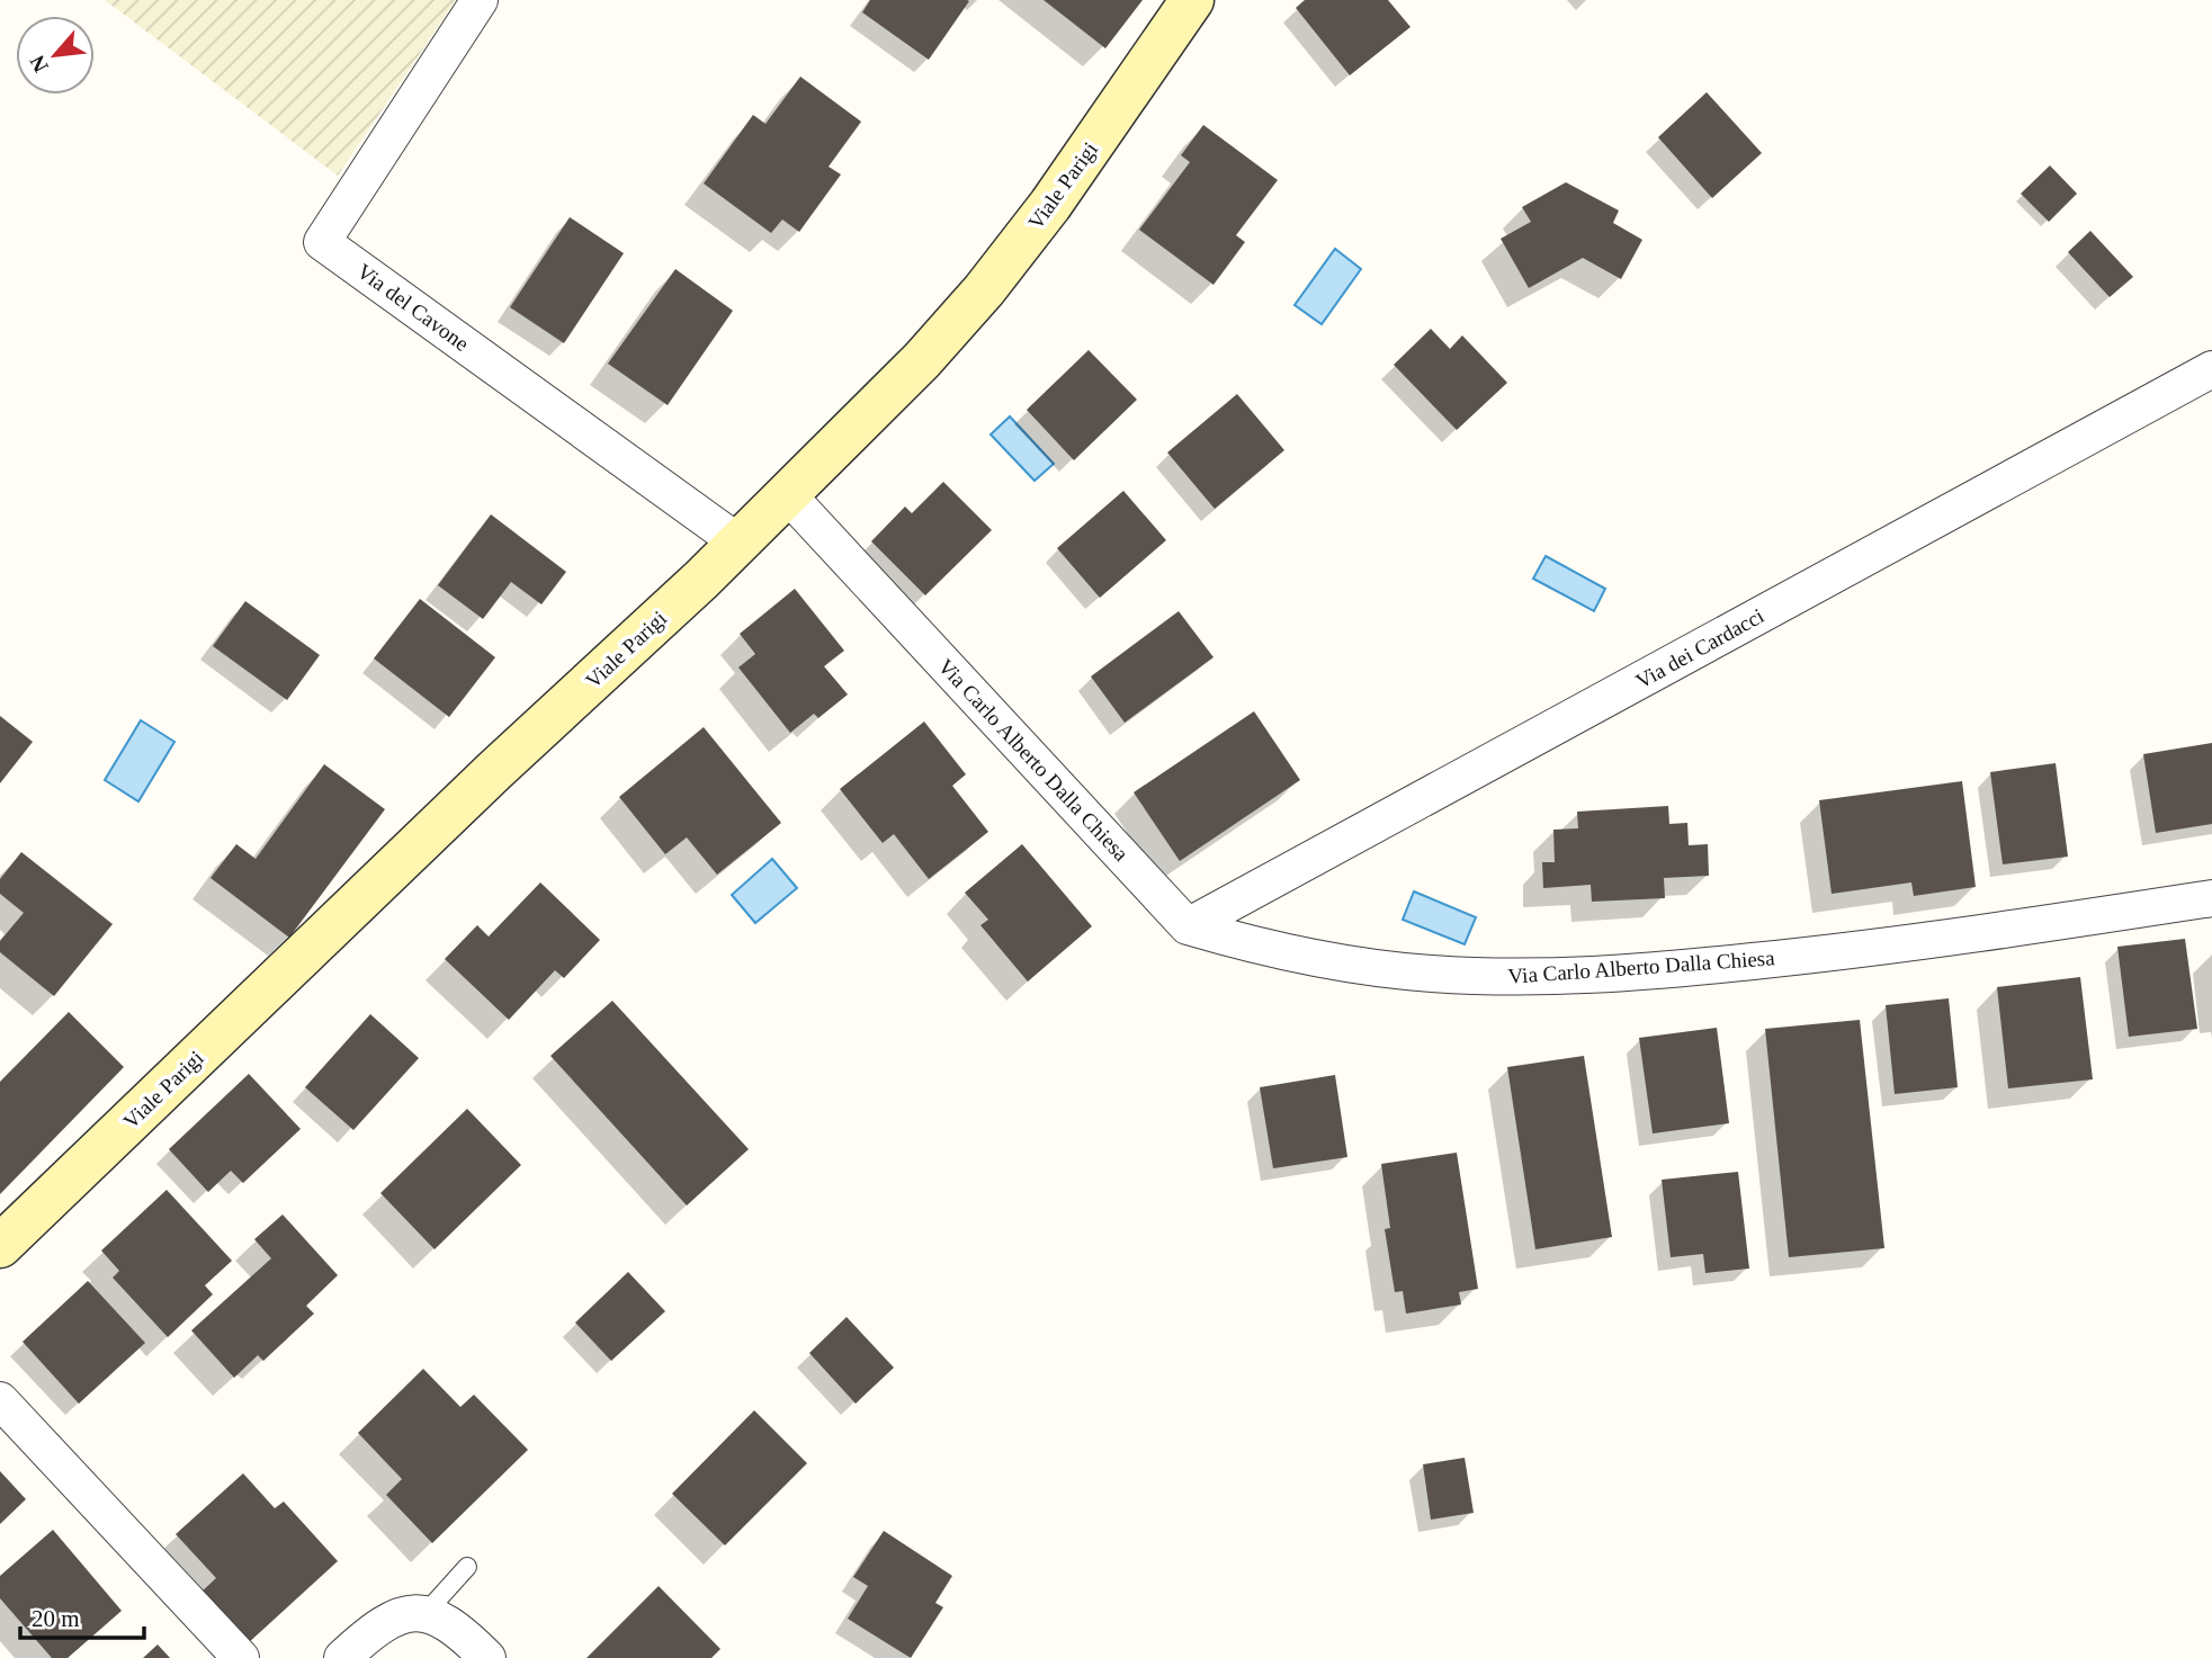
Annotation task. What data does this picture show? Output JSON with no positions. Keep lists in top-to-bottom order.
{
  "streets": {
    "street": [
      "Viale Parigi",
      "Via del Cavone",
      "Via dei Cardacci",
      "Via Carlo Alberto Dalla Chiesa"
    ]
  },
  "crossings": [
    ["Viale Parigi", "Via del Cavone"],
    ["Viale Parigi", "Via Carlo Alberto Dalla Chiesa"],
    ["Via dei Cardacci", "Via Carlo Alberto Dalla Chiesa"]
  ],
  "scale_bar": "20 m",
  "north": "bottom left"
}
